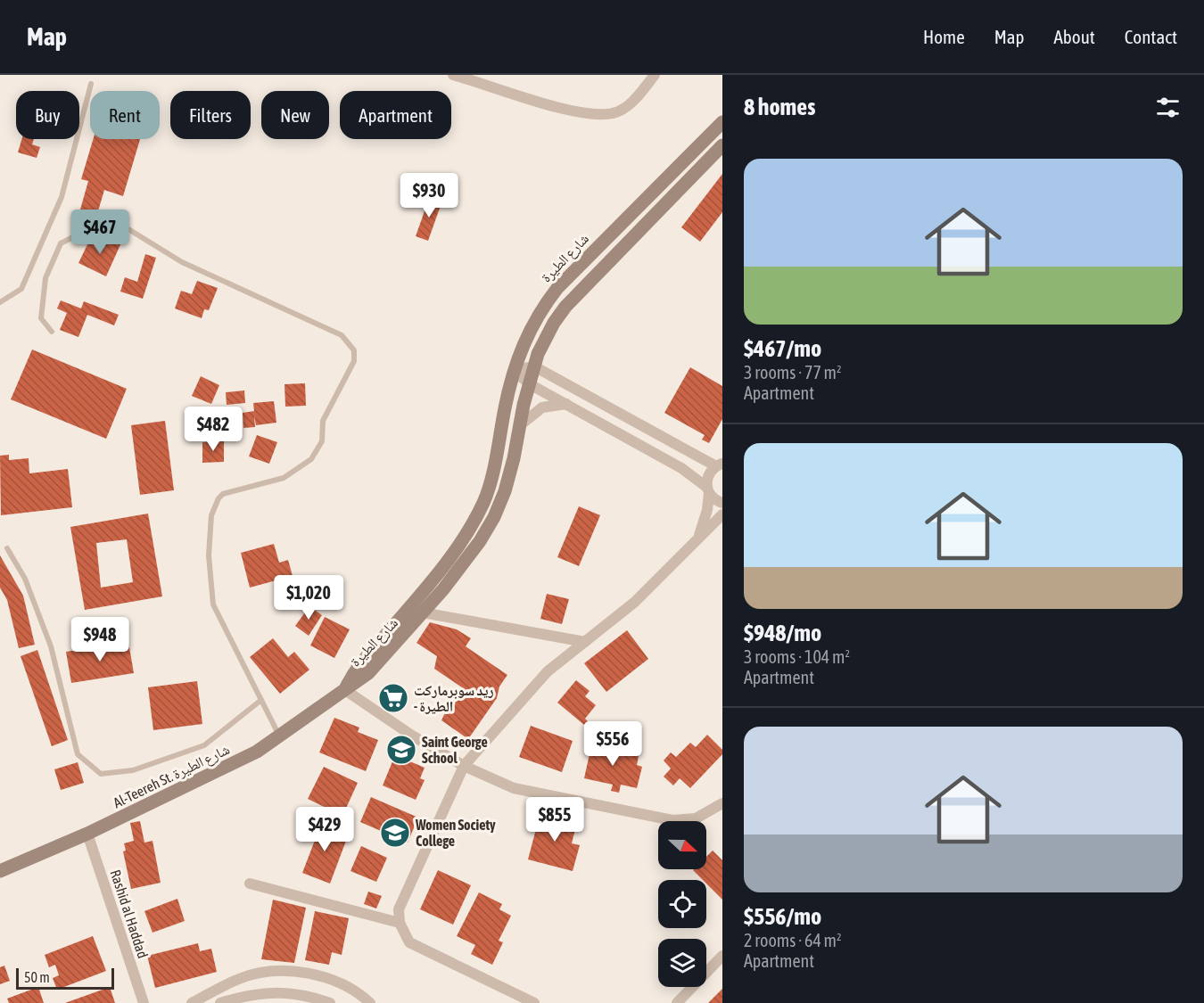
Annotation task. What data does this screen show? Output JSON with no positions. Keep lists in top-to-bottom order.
{
  "streets": {
    "main road": ["شارع الطيرة", "Al-Teereh St. شارع الطيرة"],
    "street": ["Rashid al Haddad"]
  },
  "crossings": [
    ["شارع الطيرة", "Al-Teereh St. شارع الطيرة"],
    ["Al-Teereh St. شارع الطيرة", "Rashid al Haddad"]
  ],
  "places": {
    "supermarket": ["ريد سوبرماركت - الطيرة"],
    "school or university": ["Saint George School", "Women Society College"]
  },
  "scale_bar": "50 m",
  "north": "right",
  "page": {
    "header": "Map",
    "nav": [
      "Home",
      "Map",
      "About",
      "Contact"
    ],
    "heading": "8 homes",
    "chip": [
      "Buy",
      "Rent",
      "Filters",
      "New",
      "Apartment"
    ],
    "list": [
      {
        "name": "$467/mo",
        "note": "3 rooms · 77 m² · Apartment"
      },
      {
        "name": "$948/mo",
        "note": "3 rooms · 104 m² · Apartment"
      },
      {
        "name": "$556/mo",
        "note": "2 rooms · 64 m² · Apartment"
      }
    ],
    "price": [
      "$930",
      "$467",
      "$482",
      "$1,020",
      "$948",
      "$556",
      "$855",
      "$429"
    ],
    "scale": "50 m"
  }
}
